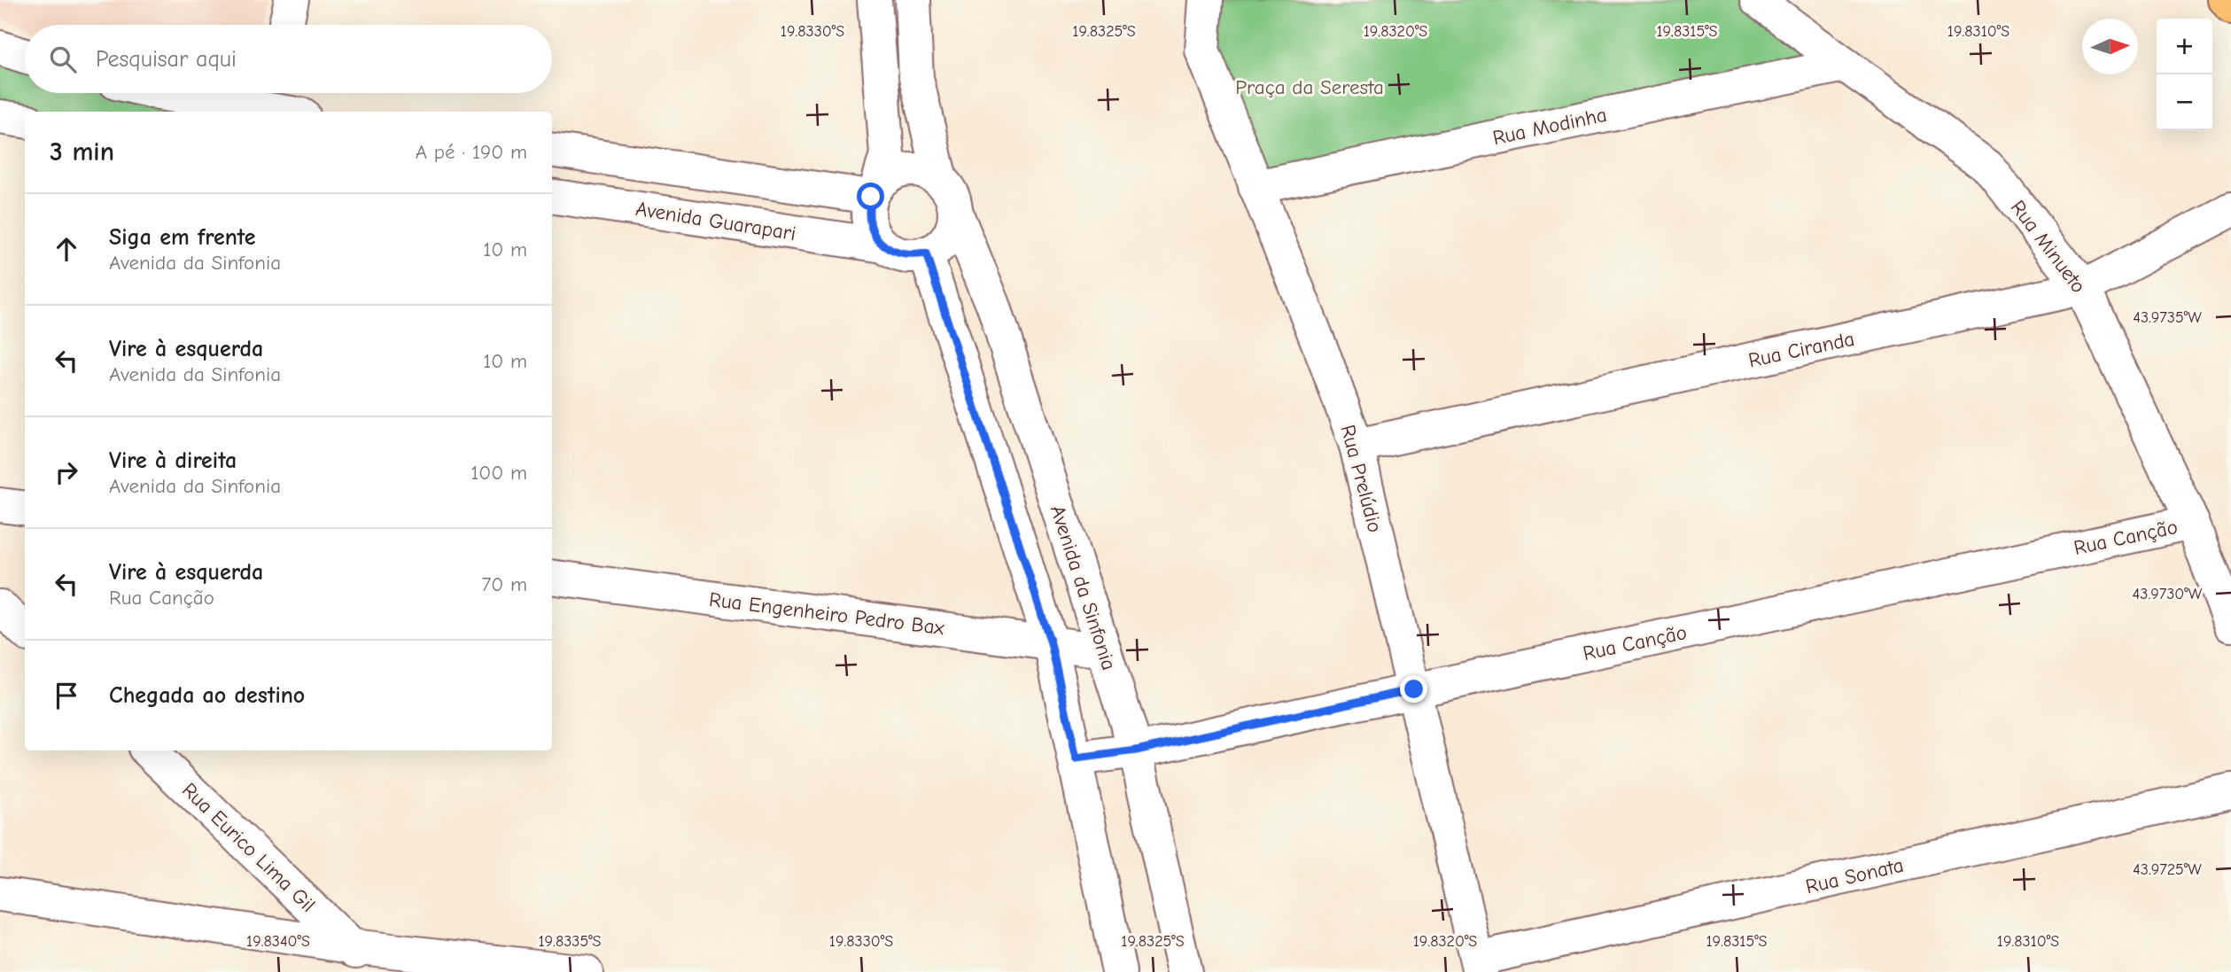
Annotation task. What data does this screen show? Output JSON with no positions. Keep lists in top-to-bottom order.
{
  "streets": {
    "street": [
      "Rua Modinha",
      "Avenida Guarapari",
      "Rua Minueto",
      "Rua Ciranda",
      "Rua Prelúdio",
      "Rua Canção",
      "Avenida da Sinfonia",
      "Rua Engenheiro Pedro Bax",
      "Rua Eurico Lima Gil",
      "Rua Sonata"
    ]
  },
  "crossings": [
    ["Rua Modinha", "Rua Minueto"],
    ["Rua Modinha", "Rua Prelúdio"],
    ["Avenida Guarapari", "Avenida da Sinfonia"],
    ["Rua Minueto", "Rua Ciranda"],
    ["Rua Minueto", "Rua Canção"],
    ["Rua Ciranda", "Rua Prelúdio"],
    ["Rua Prelúdio", "Rua Canção"],
    ["Rua Prelúdio", "Rua Sonata"],
    ["Rua Canção", "Avenida da Sinfonia"],
    ["Avenida da Sinfonia", "Rua Engenheiro Pedro Bax"]
  ],
  "parks": ["Praça da Seresta"],
  "north": "right",
  "page": {
    "map_buttons": ["+", "−"],
    "search": "Pesquisar aqui",
    "heading": ["3 min", "A pé · 190 m"],
    "list": [
      ["Siga em frente", "Avenida da Sinfonia", "10 m"],
      ["Vire à esquerda", "Avenida da Sinfonia", "10 m"],
      ["Vire à direita", "Avenida da Sinfonia", "100 m"],
      ["Vire à esquerda", "Rua Canção", "70 m"],
      "Chegada ao destino"
    ]
  },
  "coordinates": [
    "19.8330°S",
    "19.8325°S",
    "19.8320°S",
    "19.8315°S",
    "19.8310°S",
    "43.9735°W",
    "43.9730°W",
    "43.9725°W",
    "19.8340°S",
    "19.8335°S"
  ]
}
